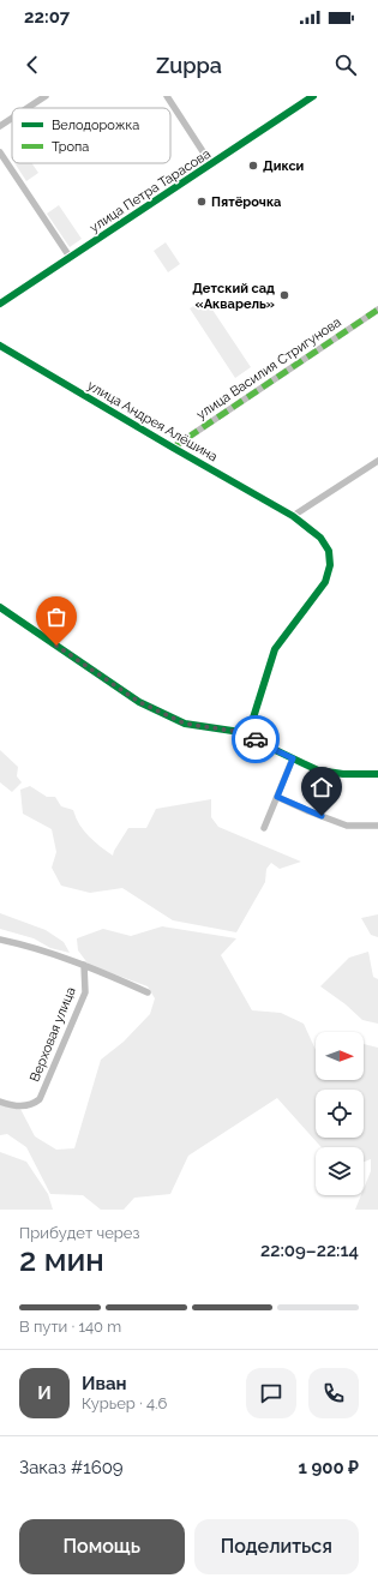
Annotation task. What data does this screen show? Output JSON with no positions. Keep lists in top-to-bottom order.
{
  "streets": {
    "street": [
      "улица Петра Тарасова",
      "улица Василия Стригунова",
      "улица Андрея Алёшина",
      "Верховая улица"
    ]
  },
  "crossings": [
    ["улица Василия Стригунова", "улица Андрея Алёшина"]
  ],
  "places": ["Дикси", "Пятёрочка", "Детский сад «Акварель»"],
  "legend": ["Велодорожка", "Тропа"],
  "north": "right",
  "page": {
    "status": "22:07",
    "header": "Zuppa",
    "heading": ["2 мин", "Прибудет через", "22:09–22:14"],
    "panel": [
      "Иван",
      "Курьер · 4.6",
      "Заказ #1609",
      "1 900 ₽"
    ],
    "bar": "В пути · 140 m",
    "round": "И",
    "buttons": ["Помощь", "Поделиться"]
  }
}
